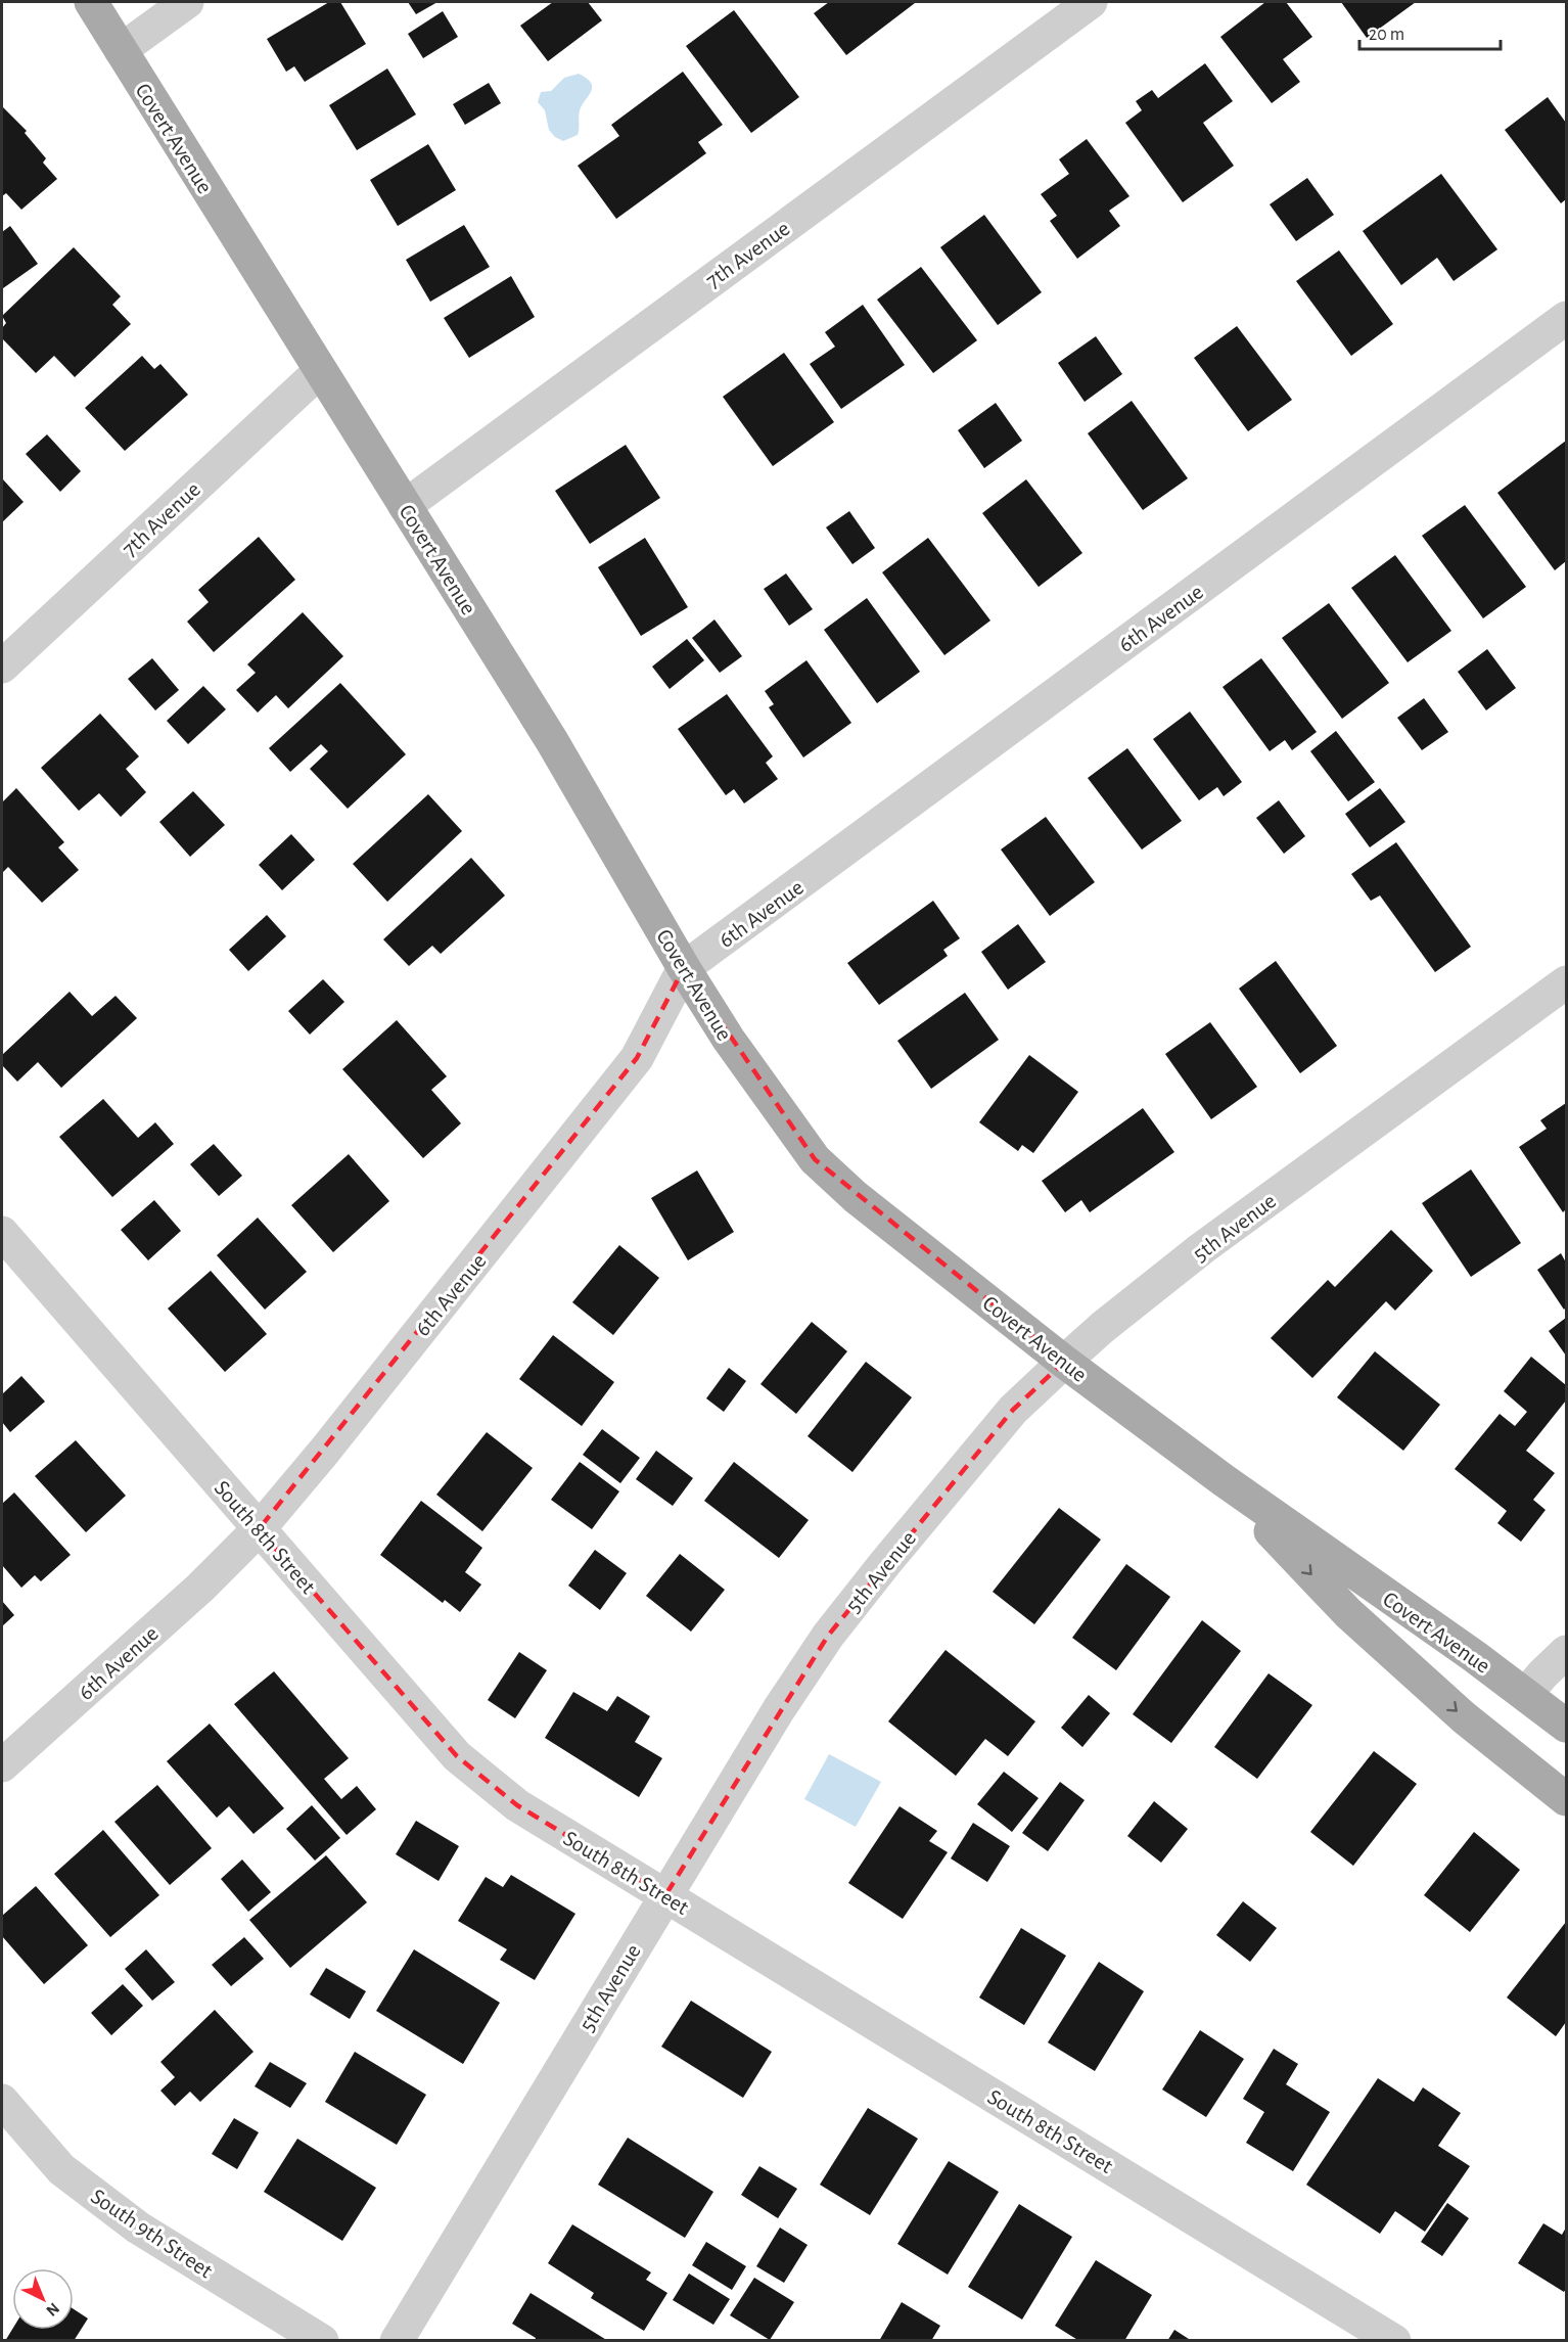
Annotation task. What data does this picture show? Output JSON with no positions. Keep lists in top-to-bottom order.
{
  "streets": {
    "main road": ["Covert Avenue"],
    "street": [
      "7th Avenue",
      "6th Avenue",
      "5th Avenue",
      "South 8th Street",
      "South 9th Street"
    ]
  },
  "crossings": [
    ["Covert Avenue", "7th Avenue"],
    ["Covert Avenue", "6th Avenue"],
    ["Covert Avenue", "5th Avenue"],
    ["6th Avenue", "South 8th Street"],
    ["5th Avenue", "South 8th Street"]
  ],
  "scale_bar": "20 m",
  "north": "bottom right"
}
